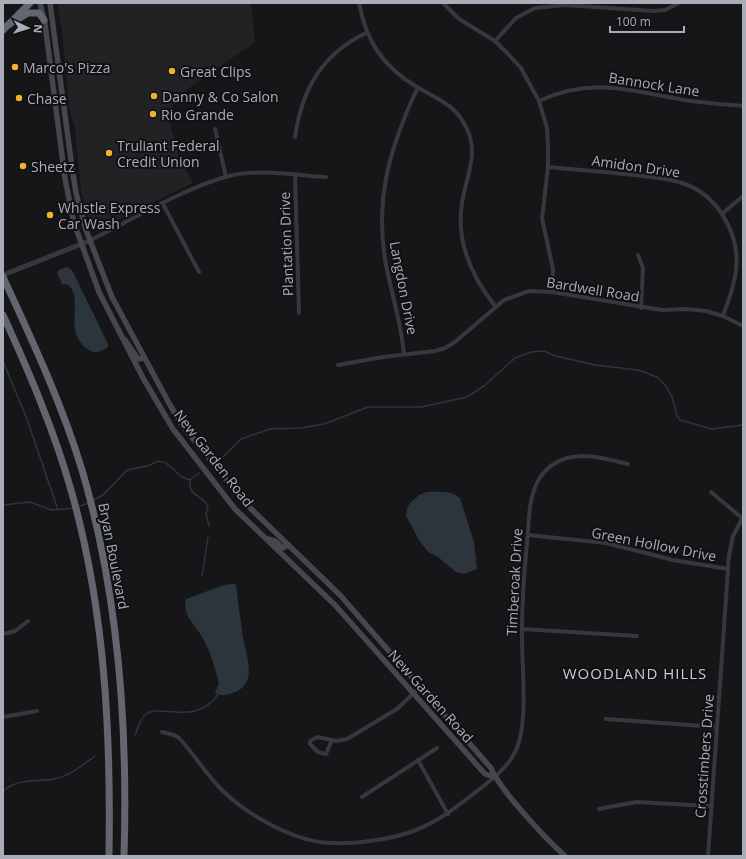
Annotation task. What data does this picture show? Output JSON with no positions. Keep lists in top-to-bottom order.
{
  "streets": {
    "highway": ["Bryan Boulevard"],
    "main road": ["New Garden Road"],
    "street": [
      "Bannock Lane",
      "Amidon Drive",
      "Plantation Drive",
      "Langdon Drive",
      "Bardwell Road",
      "Green Hollow Drive",
      "Timberoak Drive",
      "Crosstimbers Drive"
    ]
  },
  "crossings": [
    ["Amidon Drive", "Bardwell Road"],
    ["Langdon Drive", "Bardwell Road"],
    ["New Garden Road", "Timberoak Drive"],
    ["Green Hollow Drive", "Timberoak Drive"],
    ["Green Hollow Drive", "Crosstimbers Drive"]
  ],
  "districts": ["WOODLAND HILLS"],
  "places": [
    "Marco's Pizza",
    "Great Clips",
    "Danny & Co Salon",
    "Chase",
    "Rio Grande",
    "Truliant Federal Credit Union",
    "Sheetz",
    "Whistle Express Car Wash"
  ],
  "scale_bar": "100 m",
  "north": "right"
}
